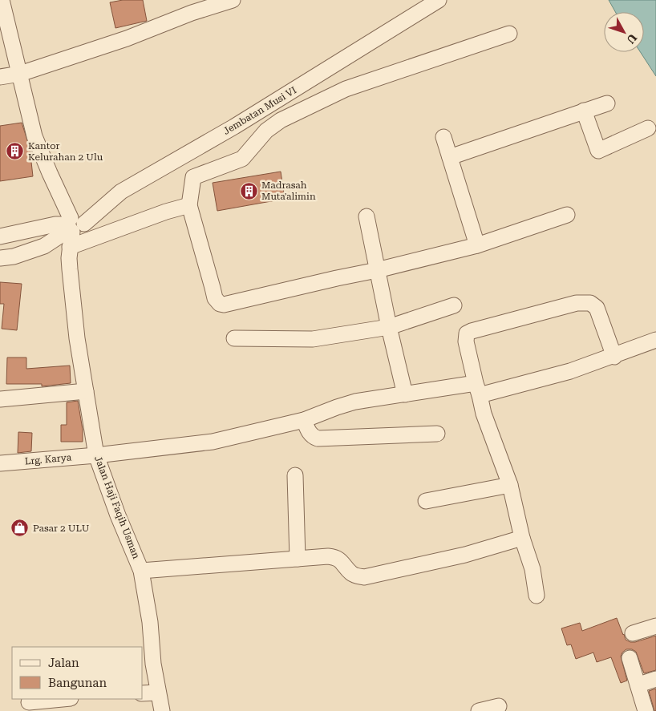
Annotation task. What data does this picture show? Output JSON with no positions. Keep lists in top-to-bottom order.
{
  "streets": {
    "street": ["Jembatan Musi VI", "Lrg. Karya", "Jalan Haji Faqih Usman"]
  },
  "crossings": [
    ["Jembatan Musi VI", "Jalan Haji Faqih Usman"],
    ["Lrg. Karya", "Jalan Haji Faqih Usman"]
  ],
  "places": {
    "building": ["Kantor Kelurahan 2 Ulu", "Madrasah Muta'alimin"],
    "shop": ["Pasar 2 ULU"]
  },
  "legend": ["Jalan", "Bangunan"],
  "north": "bottom right"
}
